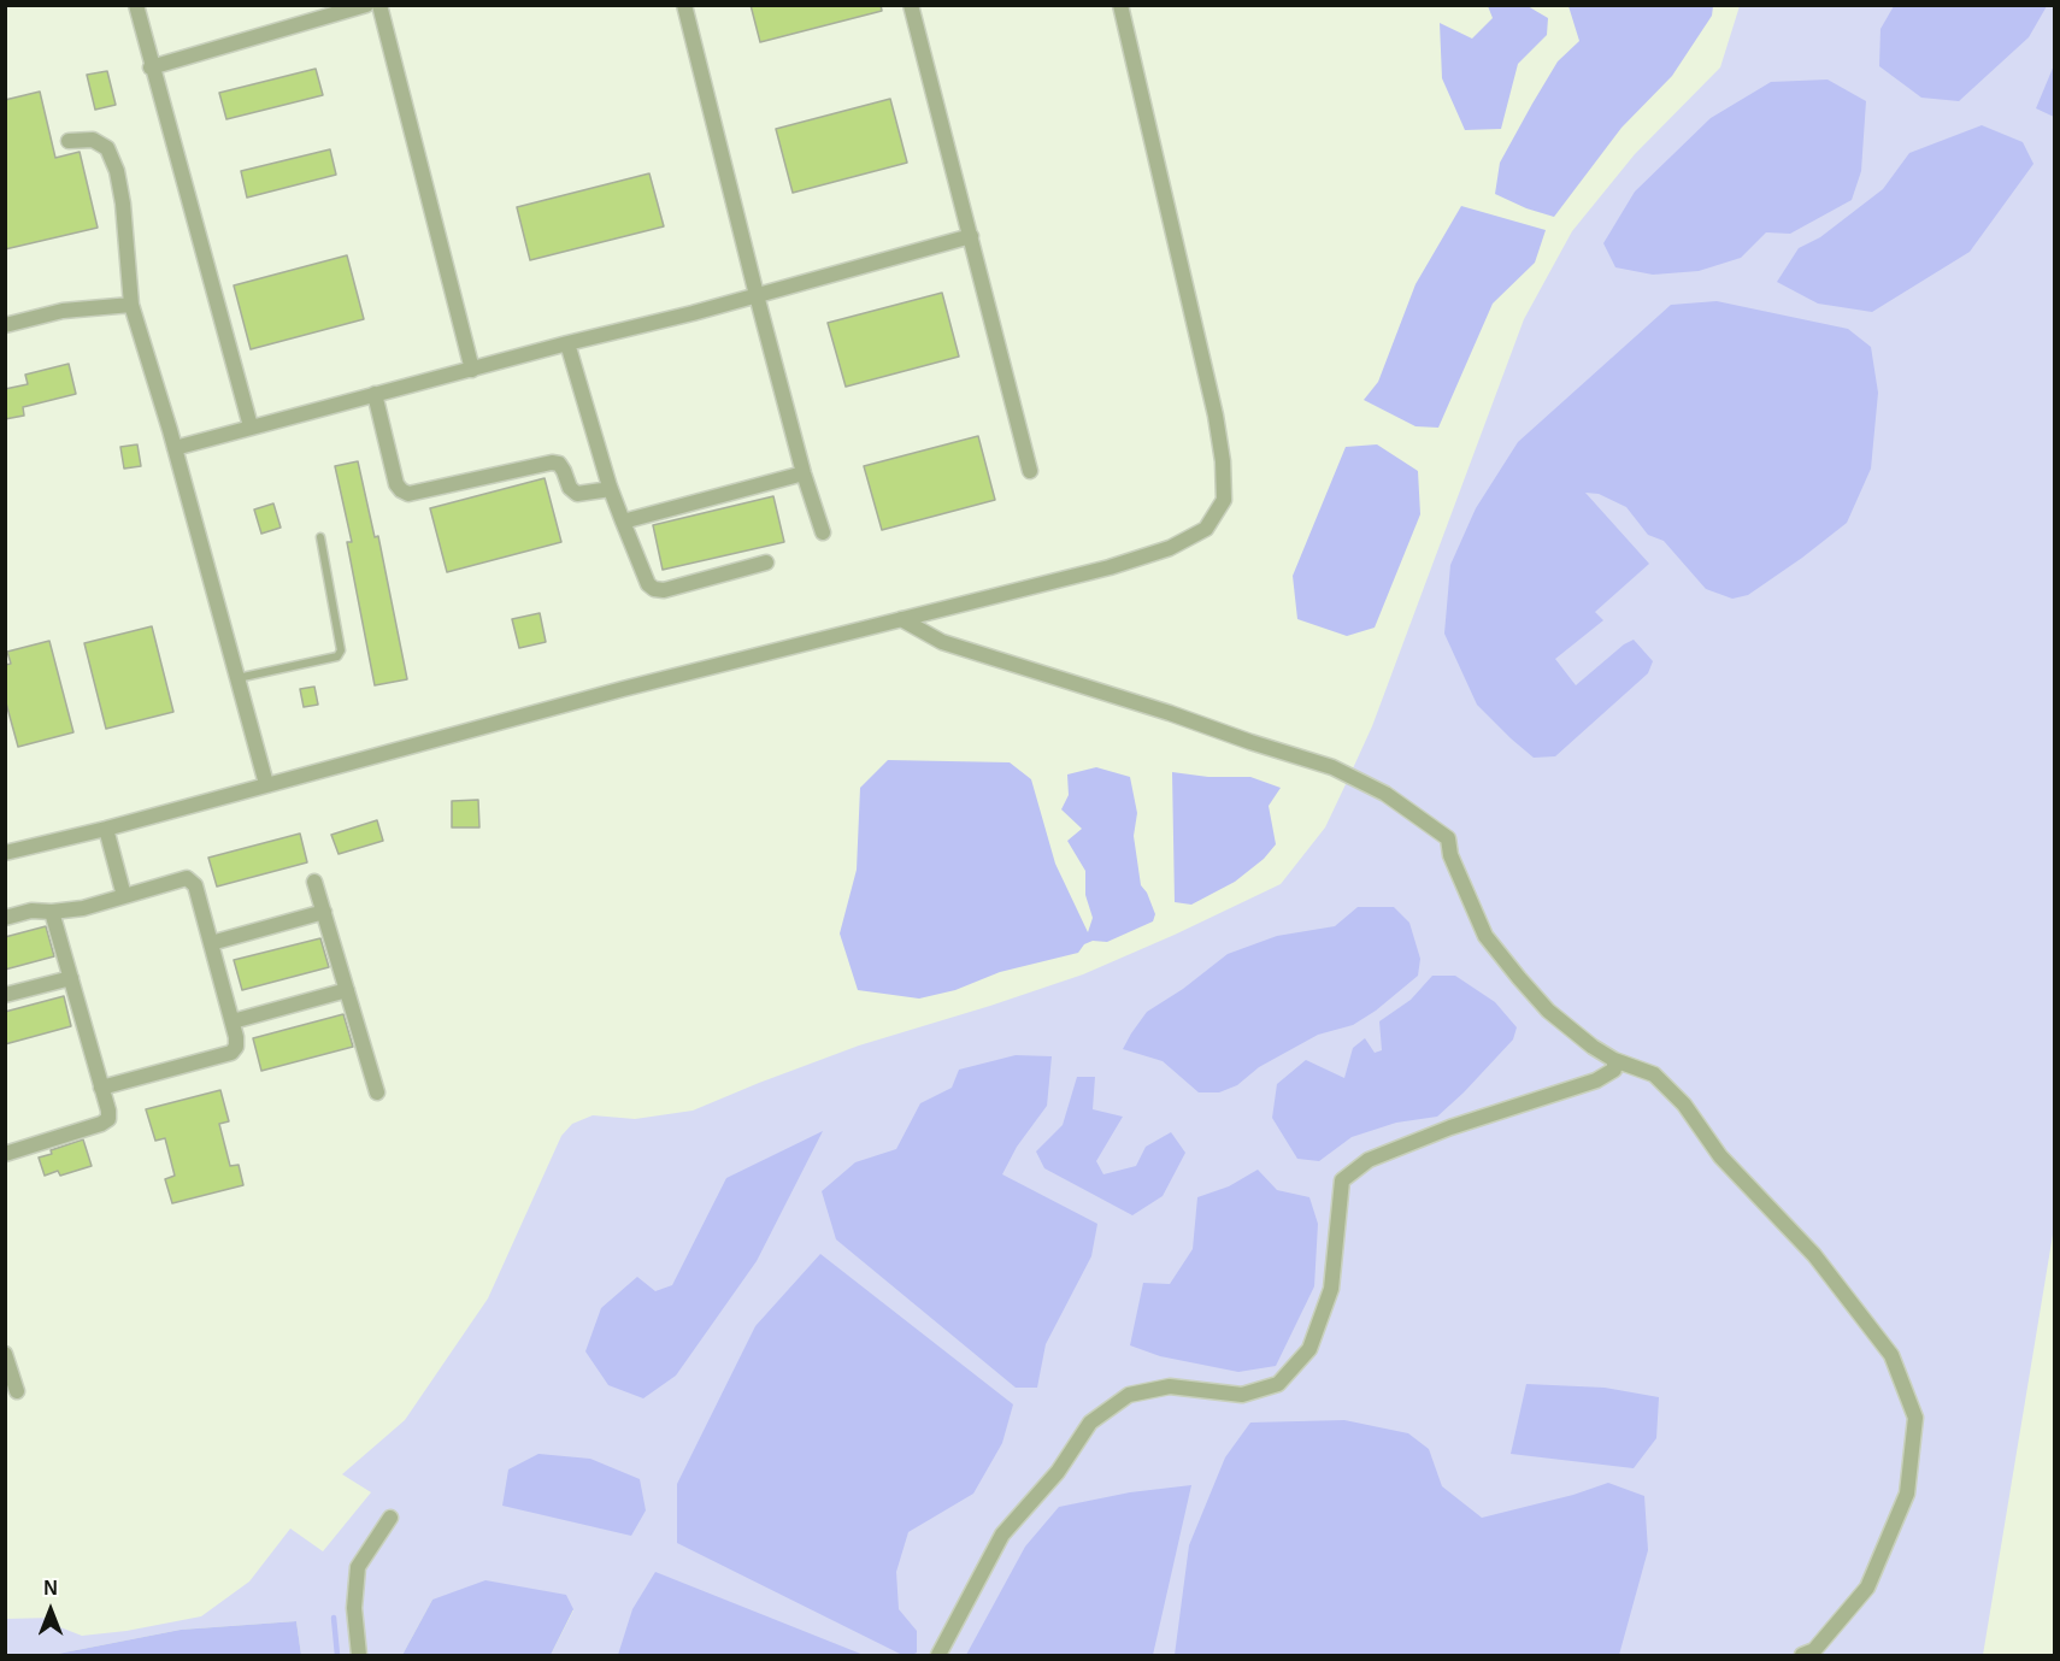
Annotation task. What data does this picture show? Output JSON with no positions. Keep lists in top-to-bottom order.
{
  "north": "top"
}
